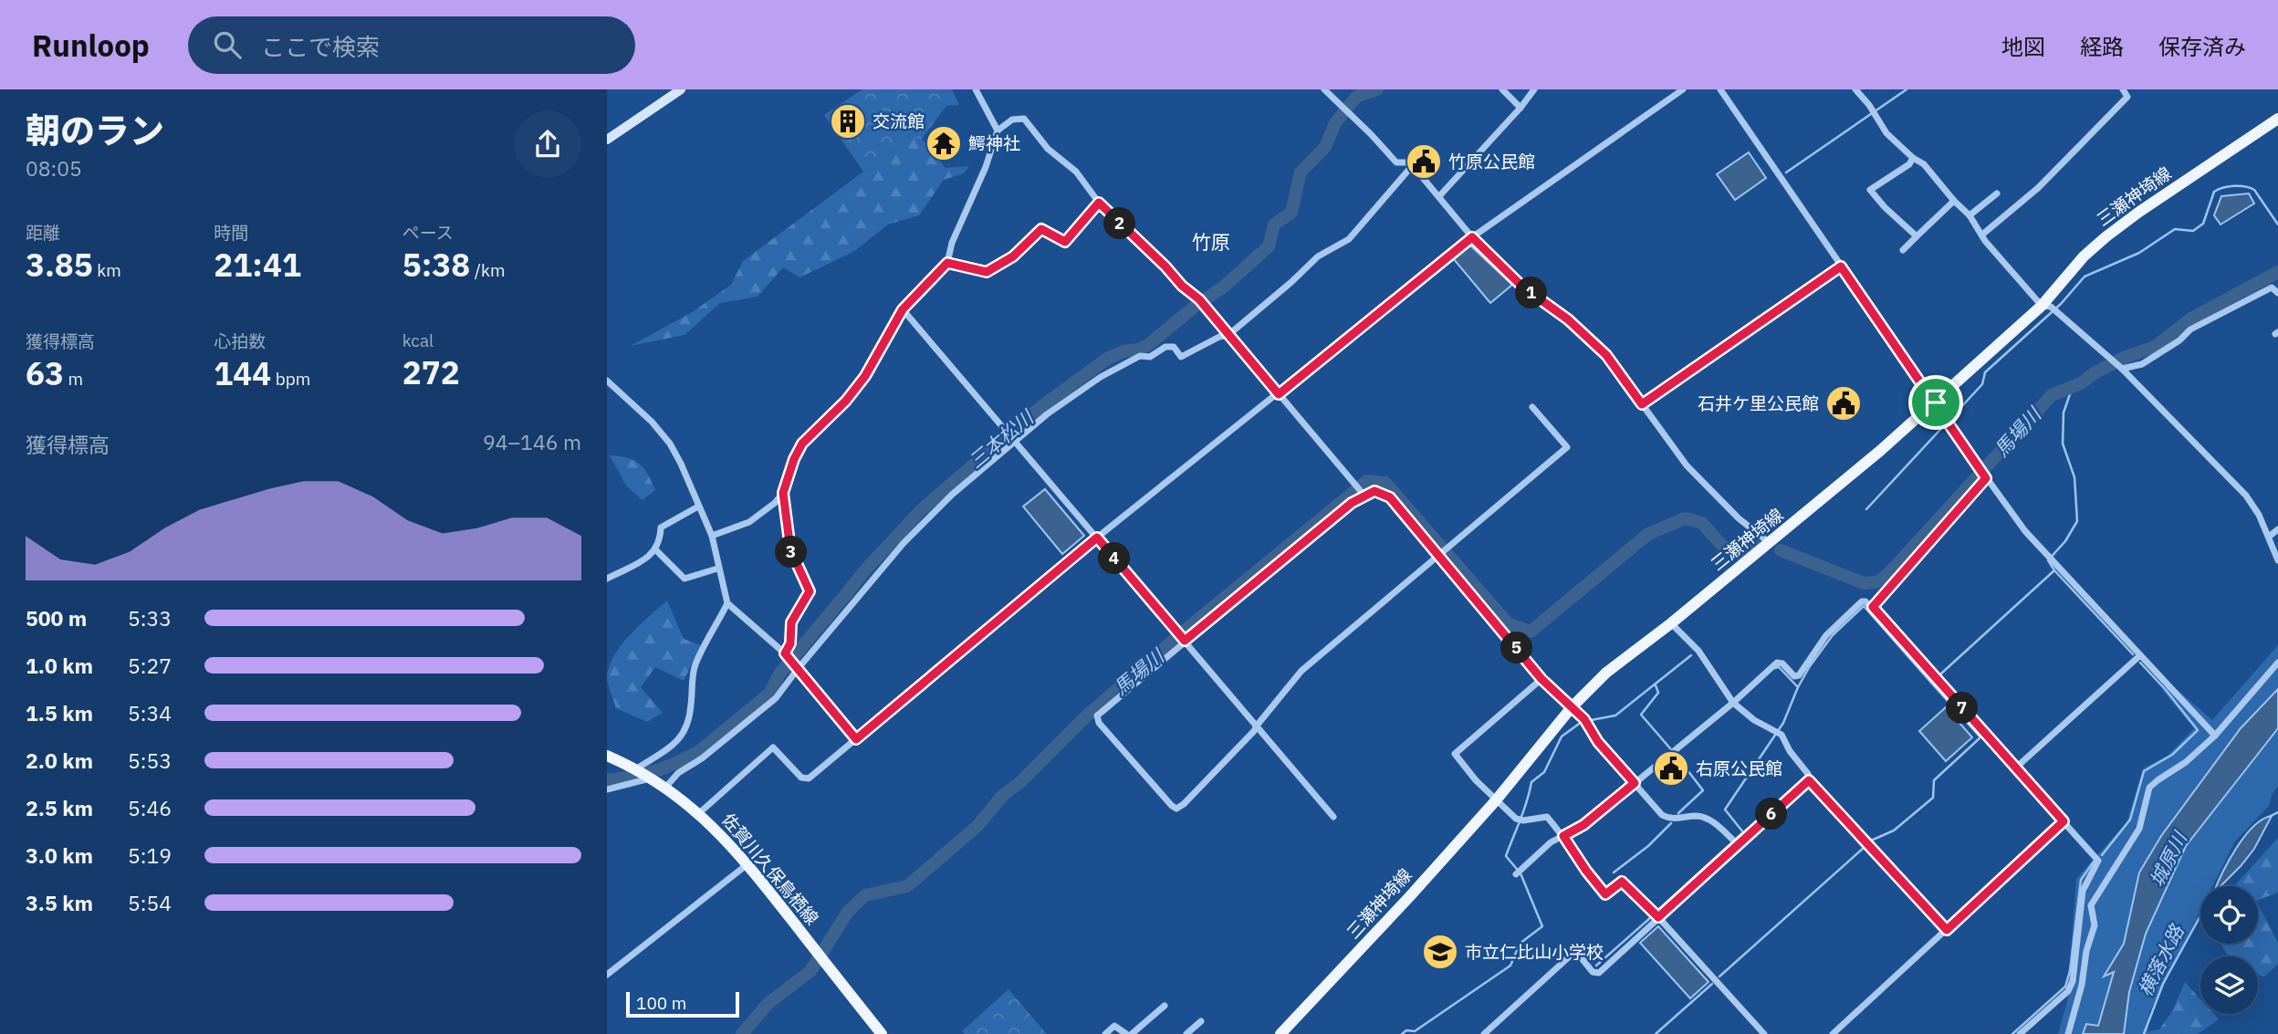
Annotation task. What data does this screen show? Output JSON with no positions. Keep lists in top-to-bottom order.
{
  "streets": {
    "main road": ["三瀬神埼線", "佐賀川久保鳥栖線"]
  },
  "districts": ["竹原"],
  "water": [
    "馬場川",
    "三本松川",
    "城原川",
    "横落水路"
  ],
  "places": {
    "building": ["交流館"],
    "temple": ["鰐神社"],
    "public building": ["竹原公民館", "石井ケ里公民館", "右原公民館"],
    "school or university": ["市立仁比山小学校"]
  },
  "scale_bar": "100 m",
  "page": {
    "header": "Runloop",
    "search": "ここで検索",
    "nav": ["地図", "経路", "保存済み"],
    "heading": ["朝のラン", "08:05"],
    "stats": [
      ["距離", "3.85 km"],
      ["時間", "21:41"],
      ["ペース", "5:38 /km"],
      ["獲得標高", "63 m"],
      ["心拍数", "144 bpm"],
      ["kcal", "272"]
    ],
    "pins": [
      "2",
      "1",
      "3",
      "4",
      "5",
      "7",
      "6"
    ],
    "chart": ["獲得標高", "94–146 m"],
    "list": [
      {
        "name": "500 m",
        "note": "5:33"
      },
      {
        "name": "1.0 km",
        "note": "5:27"
      },
      {
        "name": "1.5 km",
        "note": "5:34"
      },
      {
        "name": "2.0 km",
        "note": "5:53"
      },
      {
        "name": "2.5 km",
        "note": "5:46"
      },
      {
        "name": "3.0 km",
        "note": "5:19"
      },
      {
        "name": "3.5 km",
        "note": "5:54"
      }
    ],
    "scale": "100 m"
  }
}
